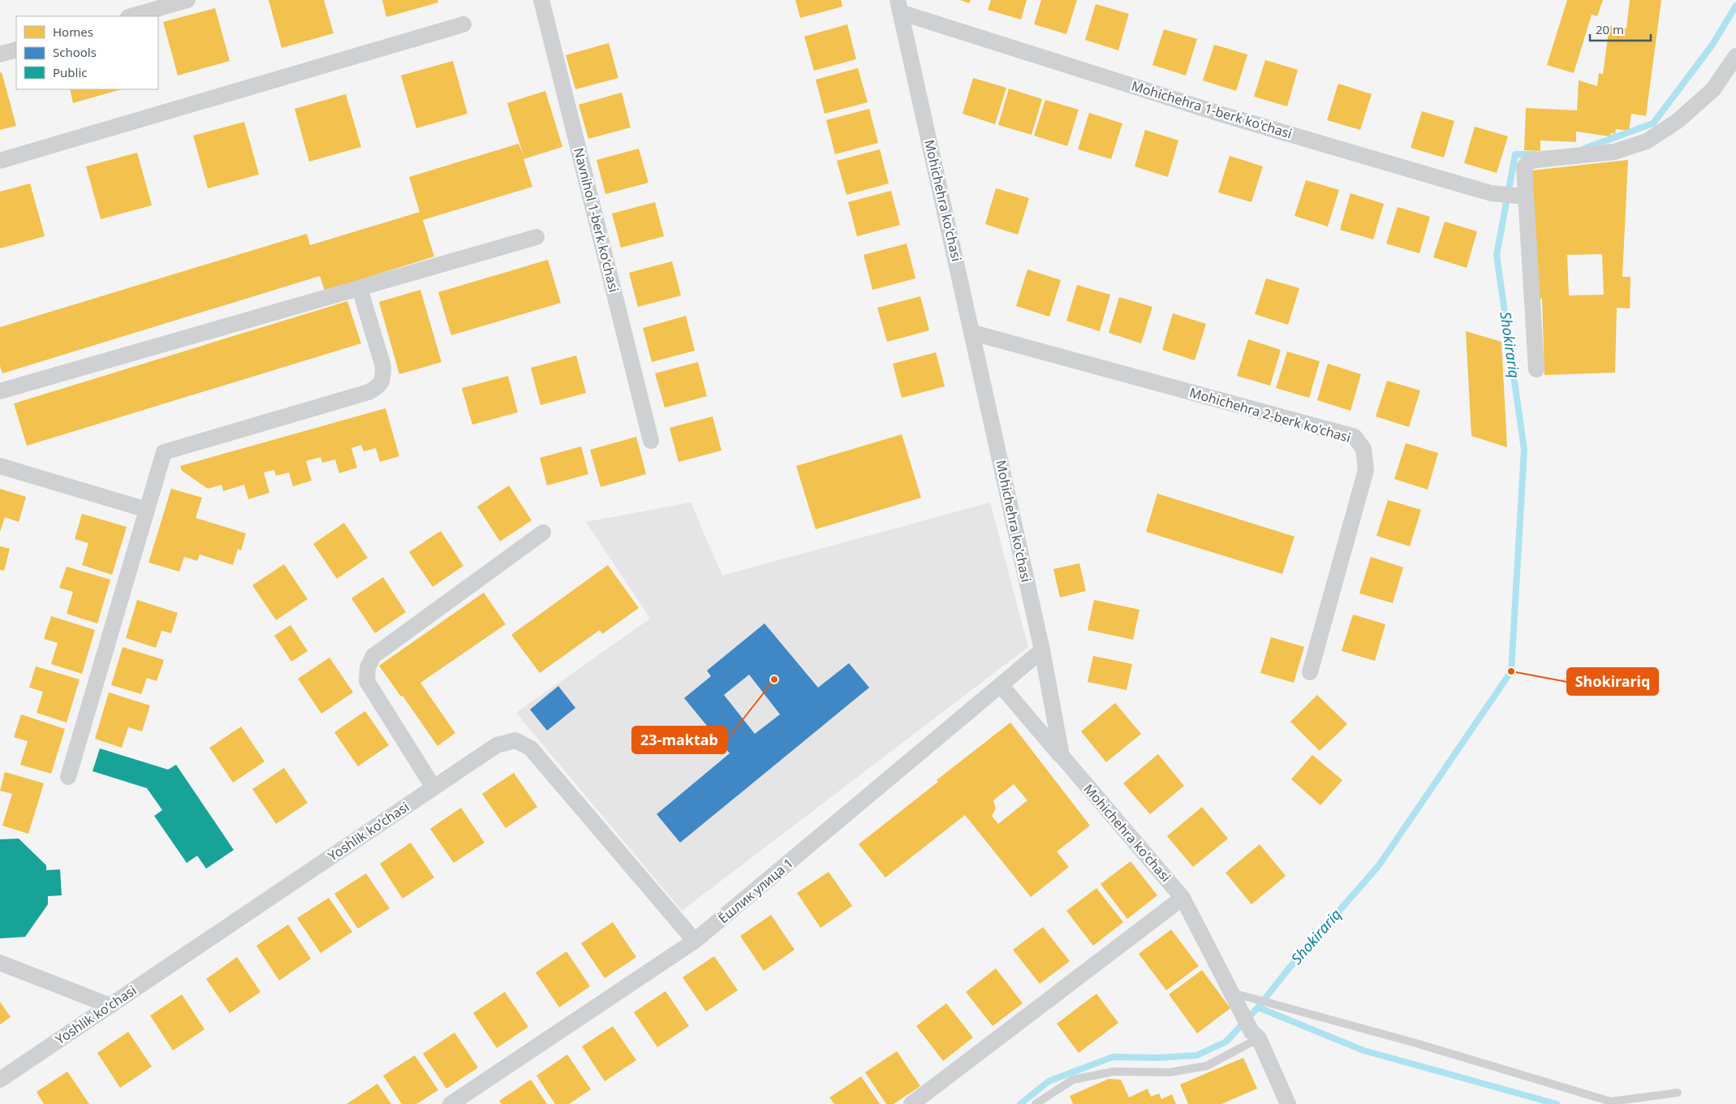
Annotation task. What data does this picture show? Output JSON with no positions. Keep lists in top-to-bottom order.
{
  "streets": {
    "street": [
      "Mohichehra 1-berk ko'chasi",
      "Mohichehra ko'chasi",
      "Navnihol 1-berk ko'chasi",
      "Mohichehra 2-berk ko'chasi",
      "Yoshlik koʻchasi",
      "Ёшлик улица 1"
    ]
  },
  "crossings": [
    ["Mohichehra 1-berk ko'chasi", "Mohichehra ko'chasi"],
    ["Mohichehra ko'chasi", "Mohichehra 2-berk ko'chasi"],
    ["Mohichehra ko'chasi", "Ёшлик улица 1"],
    ["Yoshlik koʻchasi", "Ёшлик улица 1"]
  ],
  "water": ["Shokirariq"],
  "places": ["Shokirariq", "23-maktab"],
  "legend": ["Homes", "Schools", "Public"],
  "scale_bar": "20 m"
}
